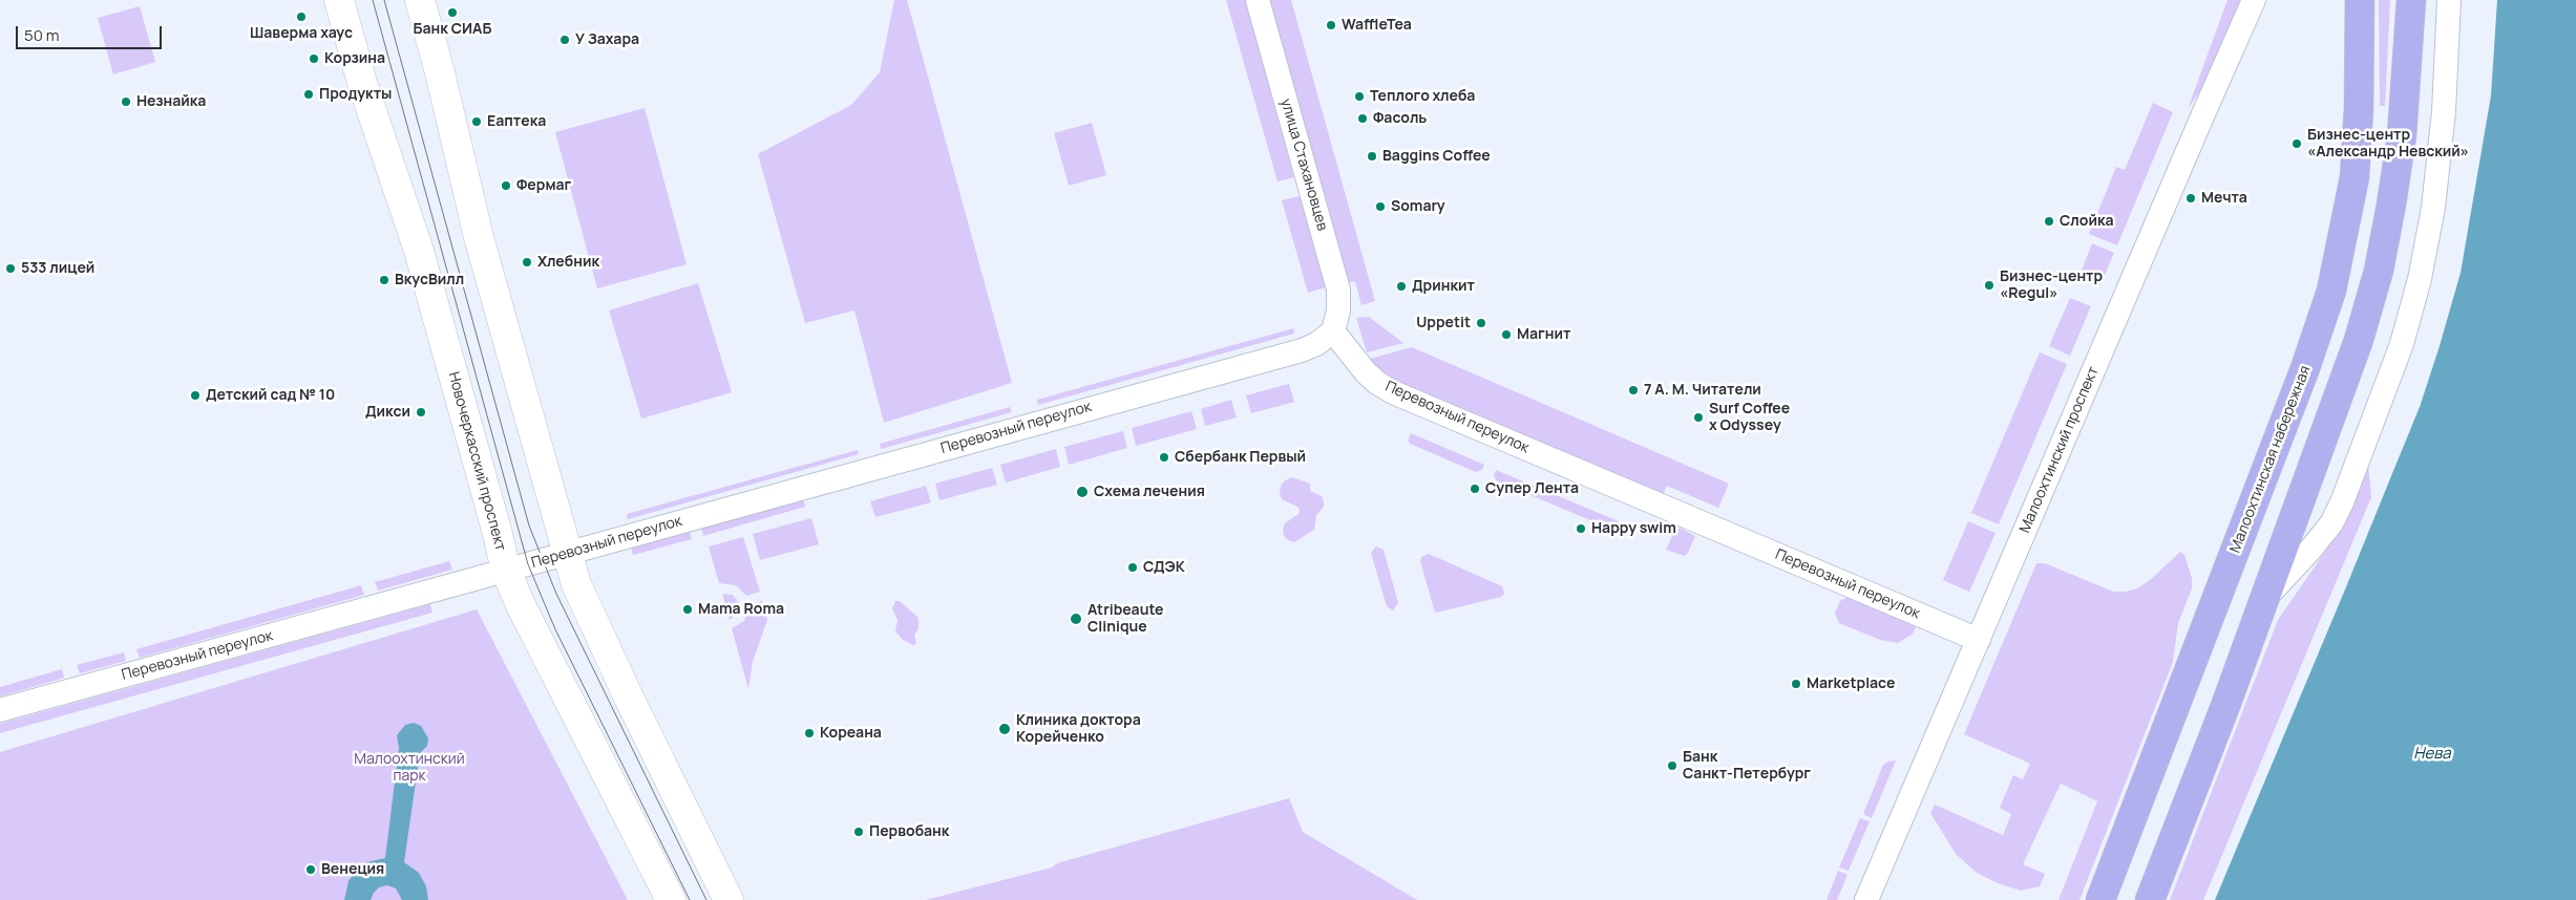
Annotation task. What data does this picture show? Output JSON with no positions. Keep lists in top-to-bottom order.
{
  "streets": {
    "main road": ["Малоохтинская набережная", "Новочеркасский проспект"],
    "street": ["улица Стахановцев", "Перевозный переулок", "Малоохтинский проспект"]
  },
  "crossings": [
    ["улица Стахановцев", "Перевозный переулок"],
    ["Перевозный переулок", "Малоохтинский проспект"],
    ["Перевозный переулок", "Новочеркасский проспект"]
  ],
  "water": ["Нева"],
  "parks": ["Малоохтинский парк"],
  "places": [
    "Банк СИАБ",
    "Шаверма хаус",
    "WaffleTea",
    "У Захара",
    "Корзина",
    "Продукты",
    "Теплого хлеба",
    "Незнайка",
    "Фасоль",
    "Еаптека",
    "Бизнес-центр «Александр Невский»",
    "Baggins Coffee",
    "Фермаг",
    "Мечта",
    "Somary",
    "Слойка",
    "Хлебник",
    "533 лицей",
    "ВкусВилл",
    "Бизнес-центр «Regul»",
    "Дринкит",
    "Uppetit",
    "Магнит",
    "7 А. М. Читатели",
    "Детский сад № 10",
    "Дикси",
    "Surf Coffee х Odyssey",
    "Сбербанк Первый",
    "Супер Лента",
    "Схема лечения",
    "Happy swim",
    "СДЭК",
    "Mama Roma",
    "Atribeaute Clinique",
    "Marketplace",
    "Клиника доктора Корейченко",
    "Кореана",
    "Банк Санкт-Петербург",
    "Первобанк",
    "Венеция"
  ],
  "scale_bar": "50 m"
}
